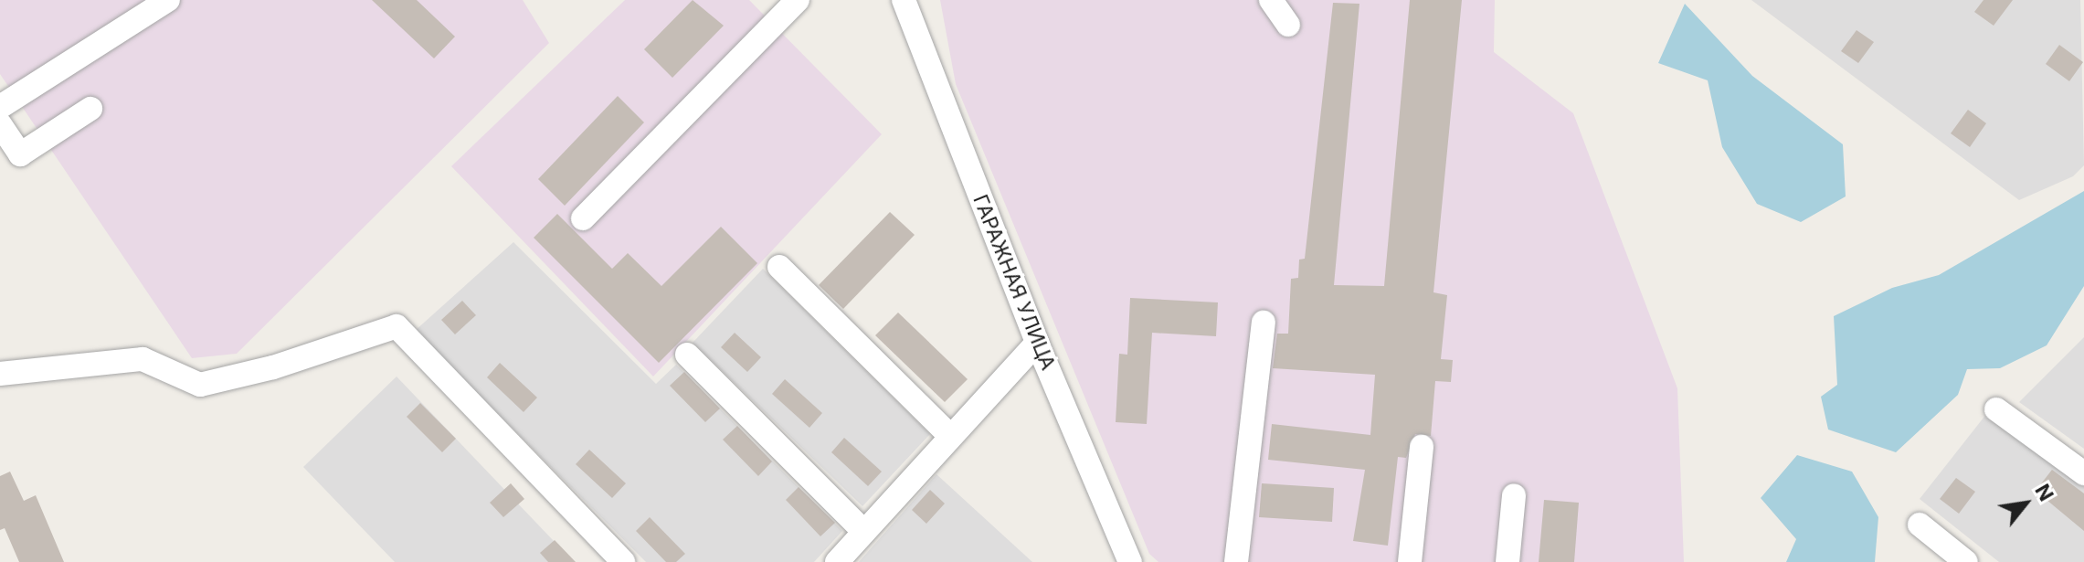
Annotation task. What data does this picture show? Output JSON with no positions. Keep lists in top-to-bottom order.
{
  "streets": {
    "street": ["ГАРАЖНАЯ УЛИЦА"]
  },
  "north": "top right"
}
